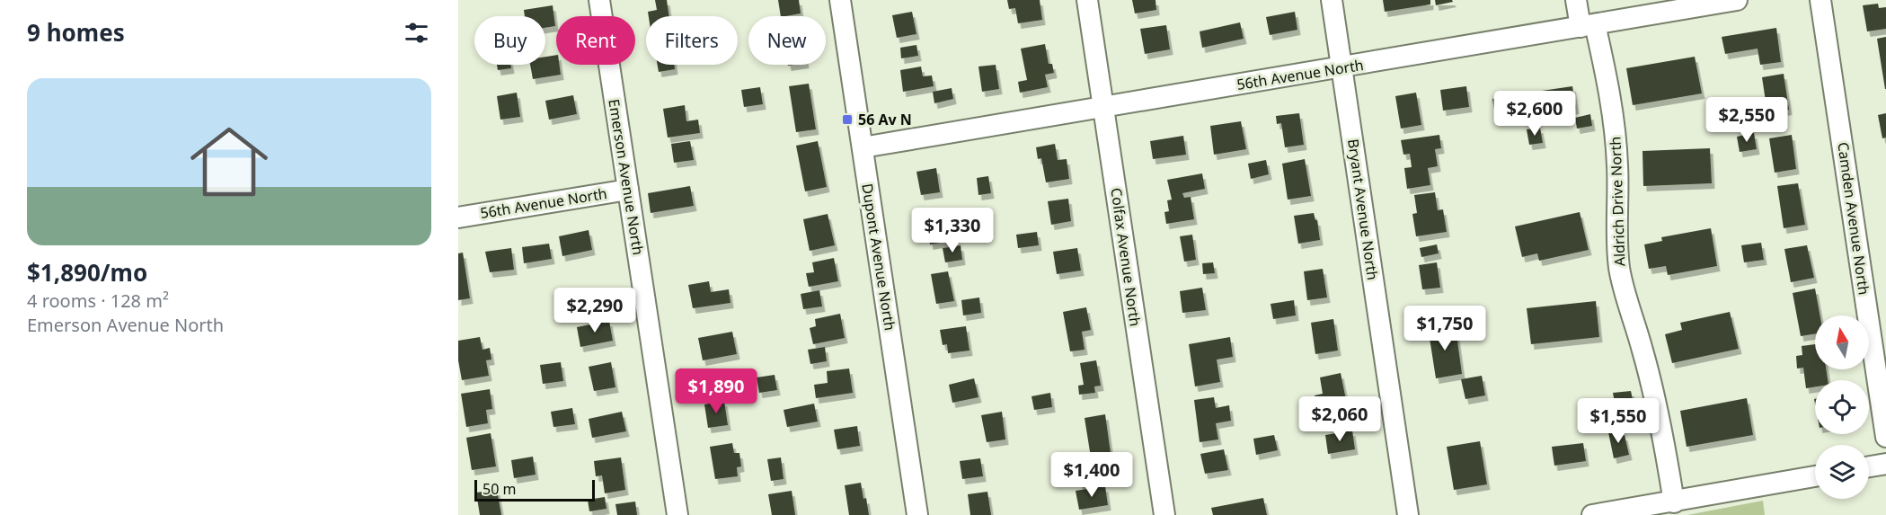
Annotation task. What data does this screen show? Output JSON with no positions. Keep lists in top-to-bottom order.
{
  "streets": {
    "street": [
      "56th Avenue North",
      "Emerson Avenue North",
      "Aldrich Drive North",
      "Bryant Avenue North",
      "Camden Avenue North",
      "Dupont Avenue North",
      "Colfax Avenue North"
    ]
  },
  "crossings": [
    ["56th Avenue North", "Emerson Avenue North"],
    ["56th Avenue North", "Aldrich Drive North"],
    ["56th Avenue North", "Bryant Avenue North"],
    ["56th Avenue North", "Dupont Avenue North"],
    ["56th Avenue North", "Colfax Avenue North"]
  ],
  "places": {
    "transit": ["56 Av N"]
  },
  "scale_bar": "50 m",
  "north": "top",
  "page": {
    "heading": "9 homes",
    "chip": [
      "Buy",
      "Rent",
      "Filters",
      "New"
    ],
    "list": [
      {
        "name": "$1,890/mo",
        "note": "4 rooms · 128 m² · Emerson Avenue North"
      }
    ],
    "price": [
      "$2,600",
      "$2,550",
      "$1,330",
      "$2,290",
      "$1,750",
      "$1,890",
      "$2,060",
      "$1,550",
      "$1,400"
    ],
    "scale": "50 m"
  }
}
